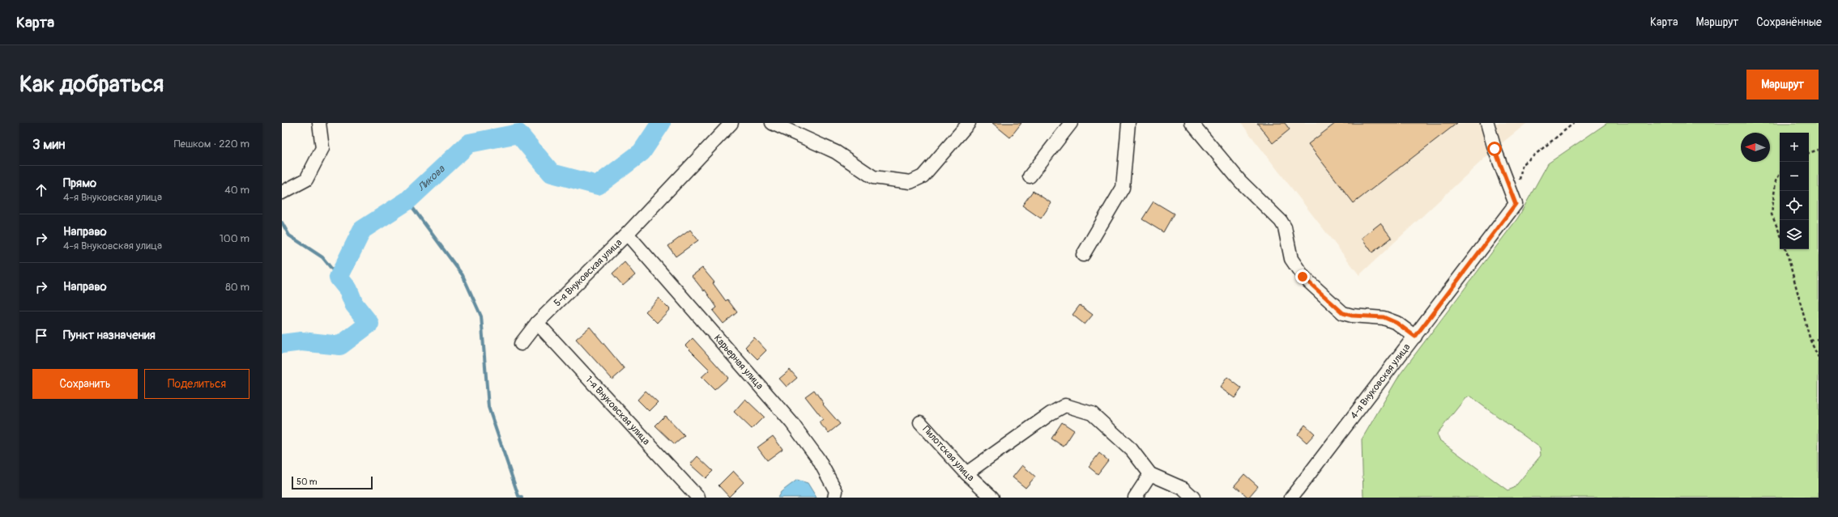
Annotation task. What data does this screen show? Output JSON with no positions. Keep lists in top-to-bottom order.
{
  "streets": {
    "street": [
      "5-я Внуковская улица",
      "Карьерная улица",
      "4-я Внуковская улица",
      "1-я Внуковская улица",
      "Пилотская улица"
    ]
  },
  "crossings": [
    ["5-я Внуковская улица", "Карьерная улица"],
    ["5-я Внуковская улица", "1-я Внуковская улица"]
  ],
  "water": ["Ликова"],
  "scale_bar": "50 m",
  "north": "left",
  "page": {
    "header": "Карта",
    "nav": ["Карта", "Маршрут", "Сохранённые"],
    "buttons": [
      "Маршрут",
      ["Сохранить", "Поделиться"]
    ],
    "title": "Как добраться",
    "heading": ["3 мин", "Пешком · 220 m"],
    "map_buttons": ["+", "−"],
    "list": [
      ["Прямо", "4-я Внуковская улица", "40 m"],
      ["Направо", "4-я Внуковская улица", "100 m"],
      ["Направо", "80 m"],
      "Пункт назначения"
    ],
    "scale": "50 m"
  }
}
